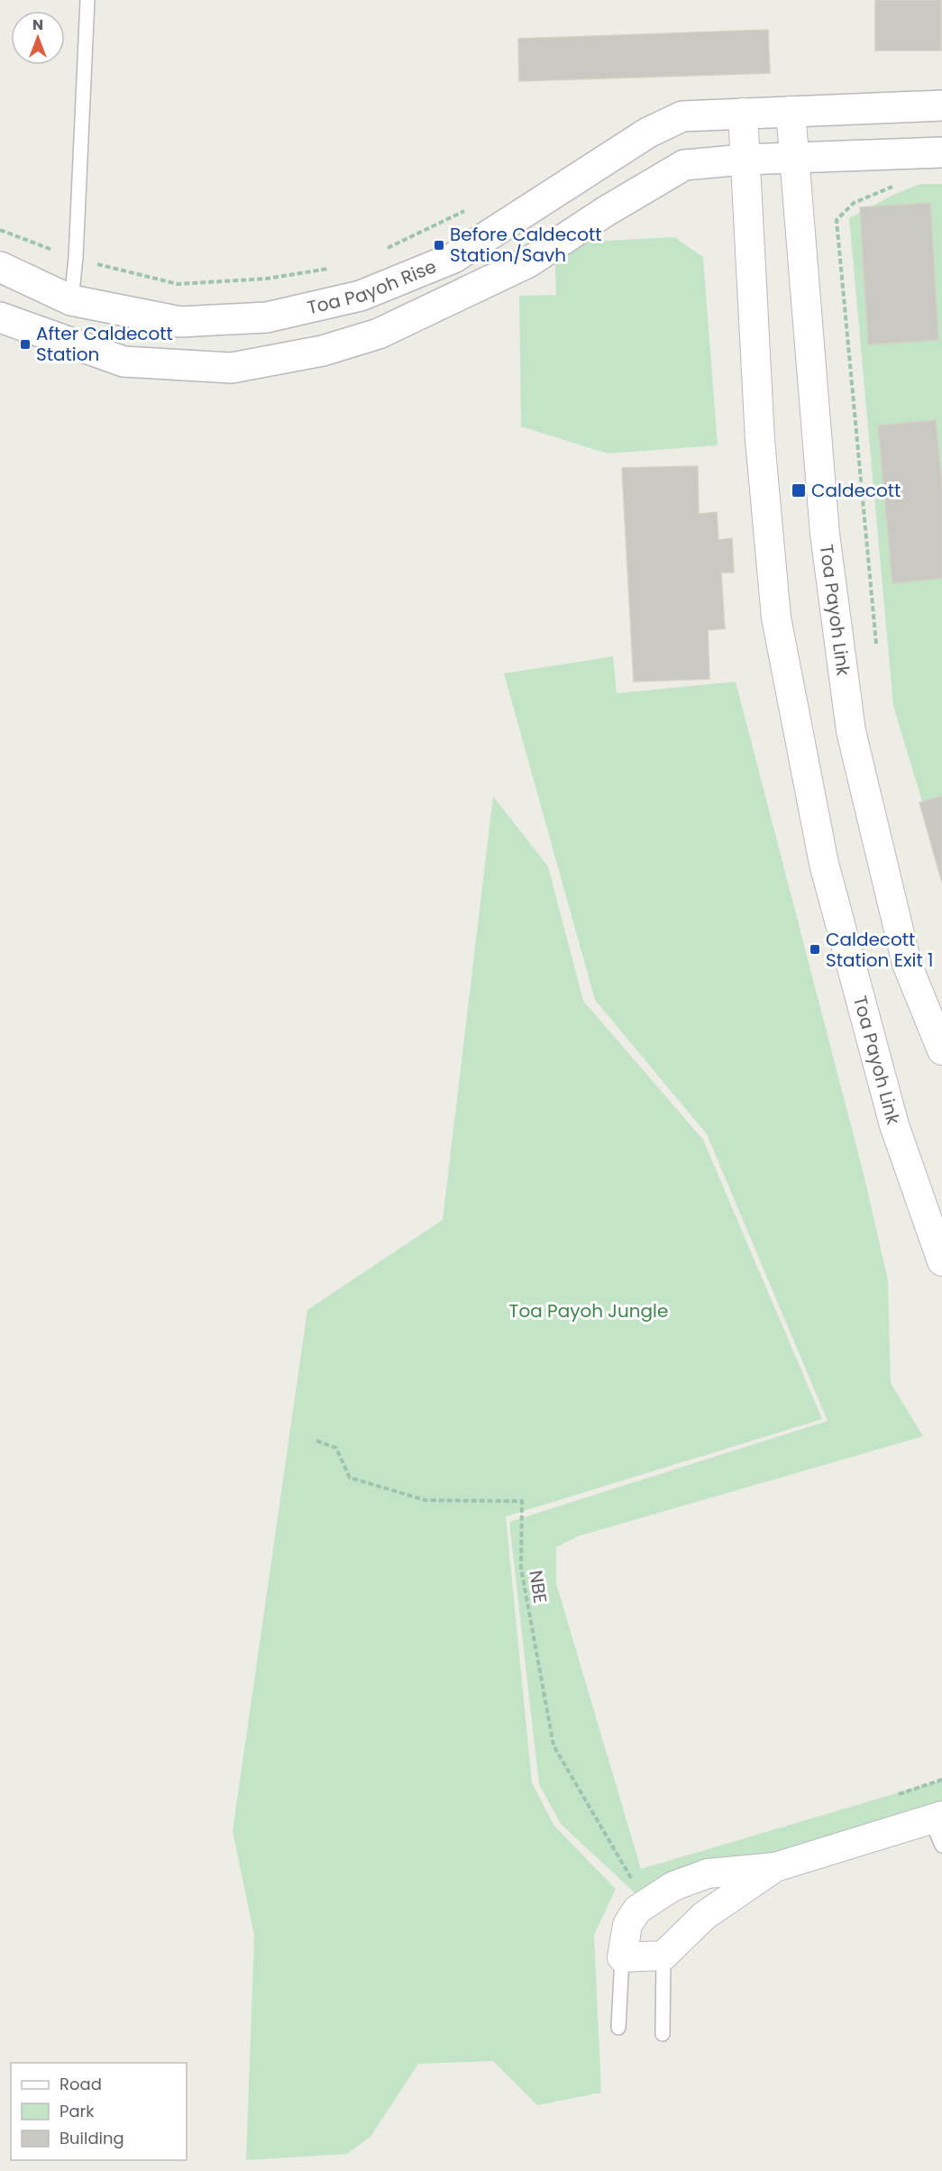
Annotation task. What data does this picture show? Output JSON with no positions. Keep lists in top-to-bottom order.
{
  "streets": {
    "main road": ["Toa Payoh Rise"],
    "street": ["Toa Payoh Link"],
    "path": ["NBE"]
  },
  "parks": ["Toa Payoh Jungle"],
  "places": {
    "transit": [
      "Before Caldecott Station/Savh",
      "After Caldecott Station",
      "Caldecott",
      "Caldecott Station Exit 1"
    ]
  },
  "legend": ["Road", "Park", "Building"],
  "north": "top"
}
